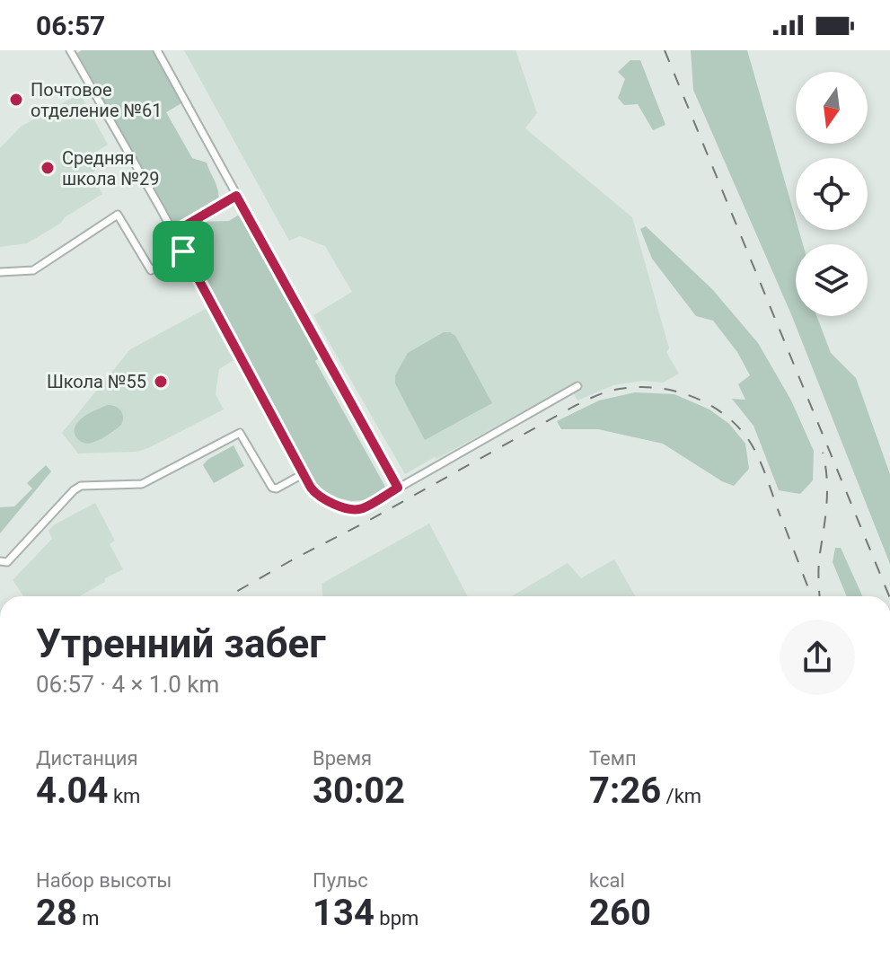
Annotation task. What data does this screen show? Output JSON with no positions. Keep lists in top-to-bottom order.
{
  "places": ["Почтовое отделение №61", "Средняя школа №29", "Школа №55"],
  "north": "bottom",
  "page": {
    "status": "06:57",
    "heading": ["Утренний забег", "06:57 · 4 × 1.0 km"],
    "stats": [
      ["Дистанция", "4.04 km"],
      ["Время", "30:02"],
      ["Темп", "7:26 /km"],
      ["Набор высоты", "28 m"],
      ["Пульс", "134 bpm"],
      ["kcal", "260"]
    ]
  }
}
